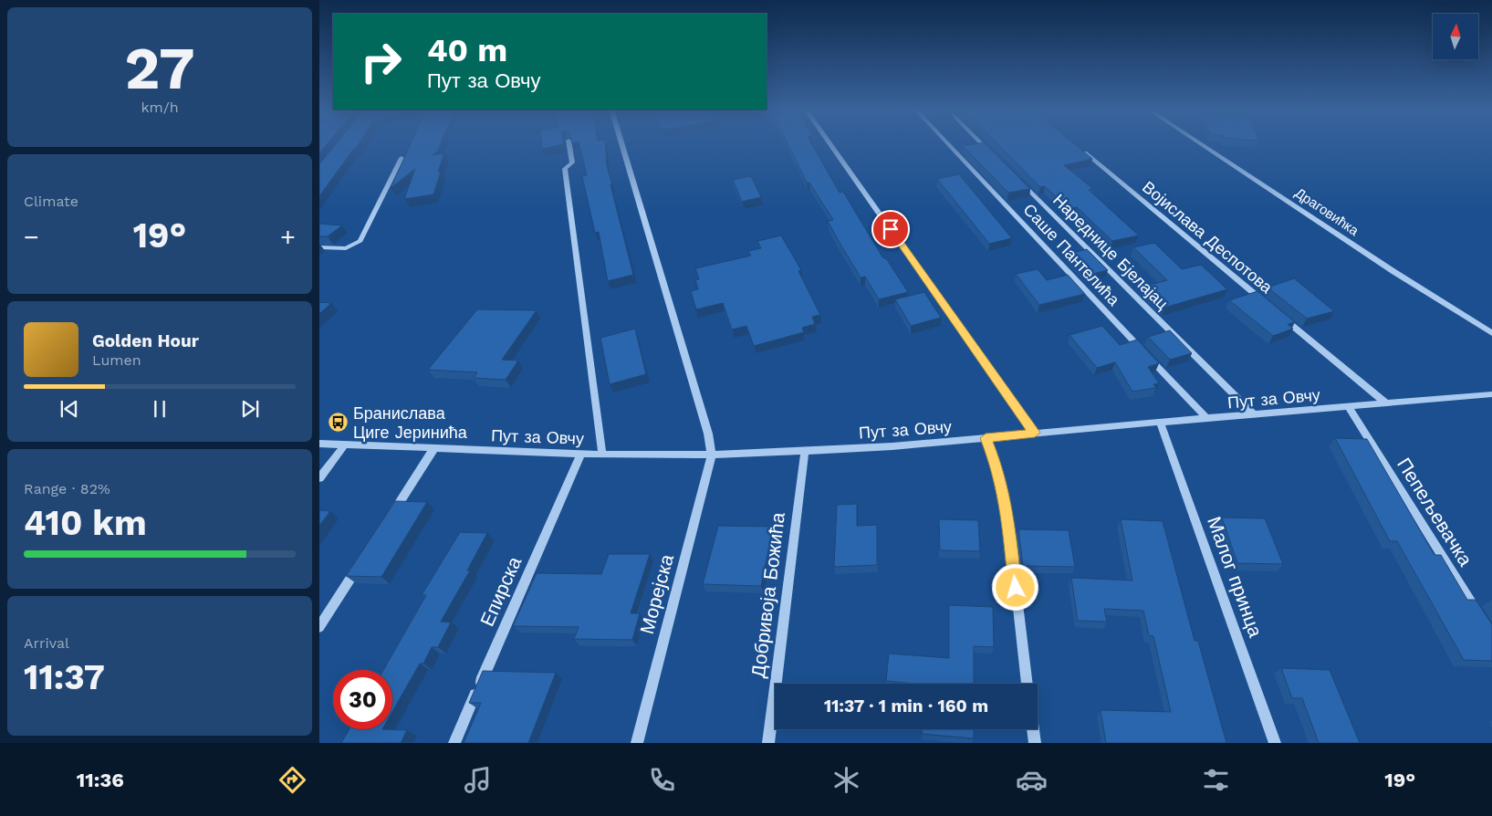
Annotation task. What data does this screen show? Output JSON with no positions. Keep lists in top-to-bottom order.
{
  "streets": {
    "street": [
      "Драговићка",
      "Војислава Деспотова",
      "Нареднице Бјелајац",
      "Саше Пантелића",
      "Пут за Овчу",
      "Пепељевачка",
      "Малог принца",
      "Епирска",
      "Морејска",
      "Добривоја Божића"
    ]
  },
  "crossings": [
    ["Нареднице Бјелајац", "Пут за Овчу"],
    ["Саше Пантелића", "Пут за Овчу"],
    ["Пут за Овчу", "Пепељевачка"],
    ["Пут за Овчу", "Малог принца"],
    ["Пут за Овчу", "Епирска"],
    ["Пут за Овчу", "Морејска"],
    ["Пут за Овчу", "Добривоја Божића"]
  ],
  "places": {
    "bus stop": ["Бранислава Циге Јеринића"]
  },
  "north": "top",
  "page": {
    "tile": [
      ["27", "km/h"],
      "Climate",
      ["Range · 82%", "410 km"],
      ["Arrival", "11:37"]
    ],
    "turn": ["40 m", "Пут за Овчу"],
    "heat": ["−", "19°", "+"],
    "song": ["Golden Hour", "Lumen"],
    "limit": "30",
    "trip": "11:37 · 1 min · 160 m",
    "tabs": ["11:36", "19°"]
  }
}
